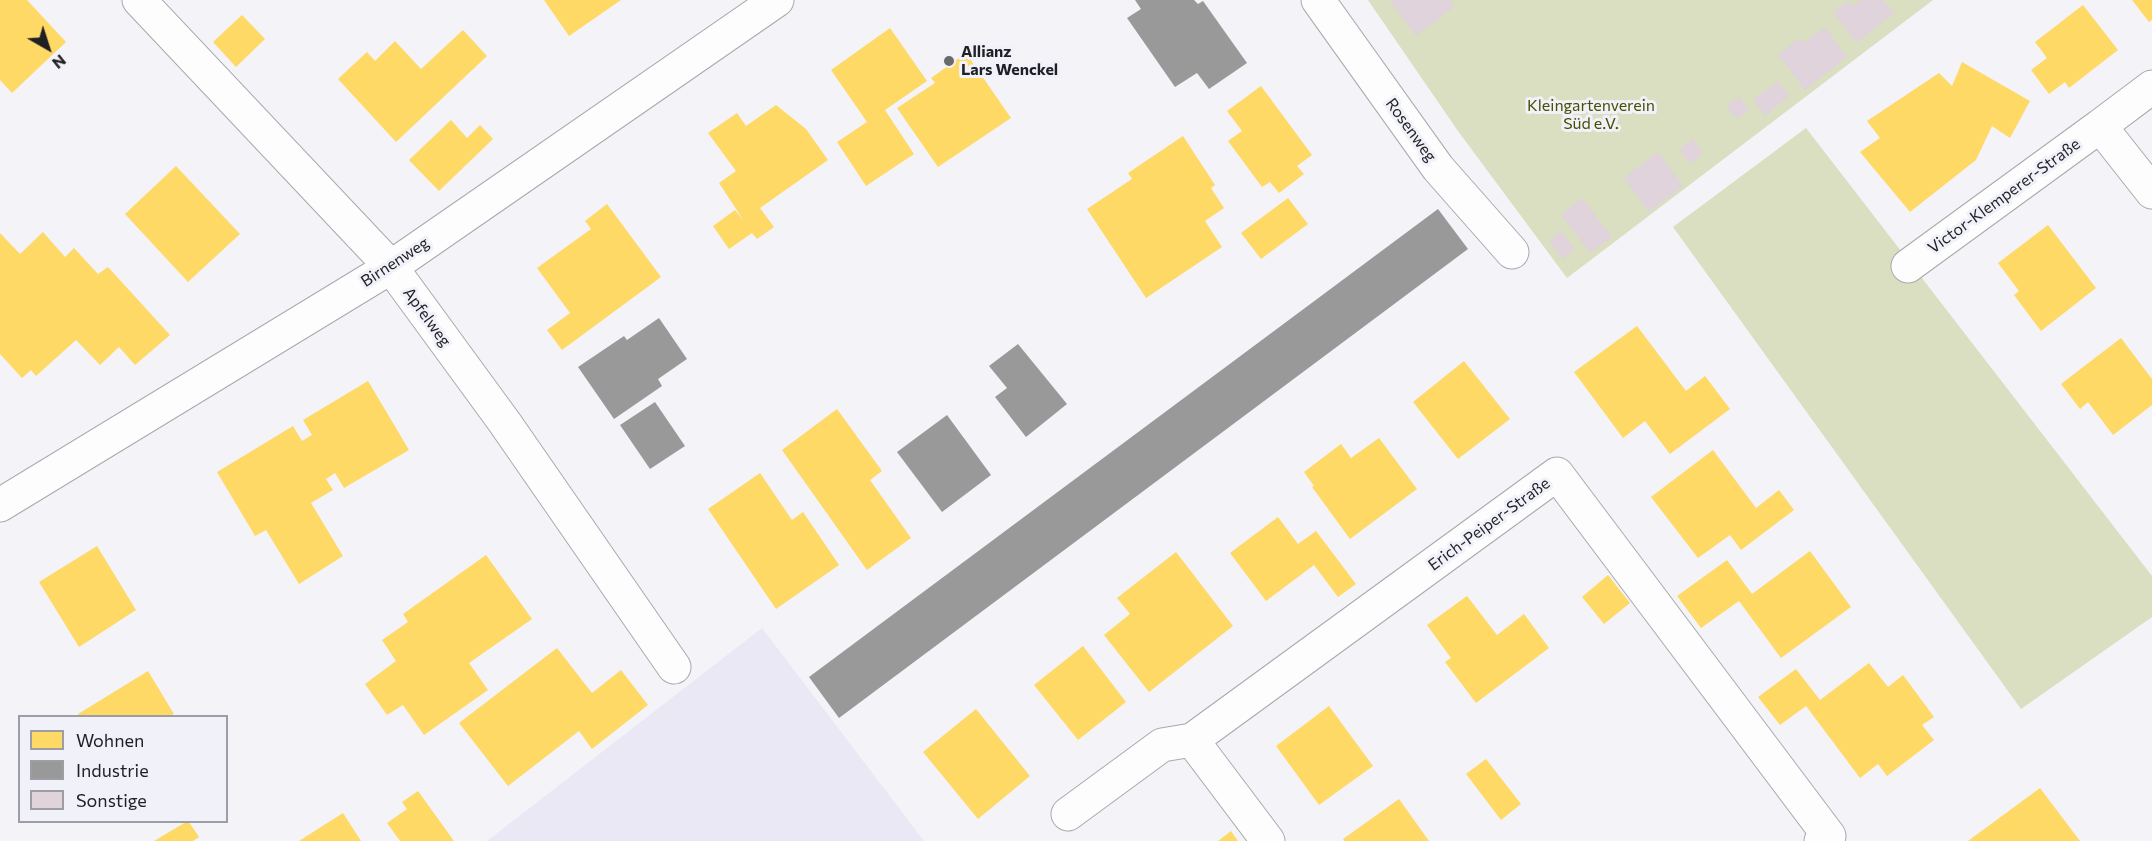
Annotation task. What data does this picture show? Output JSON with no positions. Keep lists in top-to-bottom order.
{
  "streets": {
    "street": [
      "Rosenweg",
      "Victor-Klemperer-Straße",
      "Birnenweg",
      "Apfelweg",
      "Erich-Peiper-Straße"
    ]
  },
  "crossings": [
    ["Birnenweg", "Apfelweg"]
  ],
  "parks": ["Kleingartenverein Süd e.V."],
  "places": ["Allianz Lars Wenckel"],
  "legend": ["Wohnen", "Industrie", "Sonstige"],
  "north": "bottom right"
}
